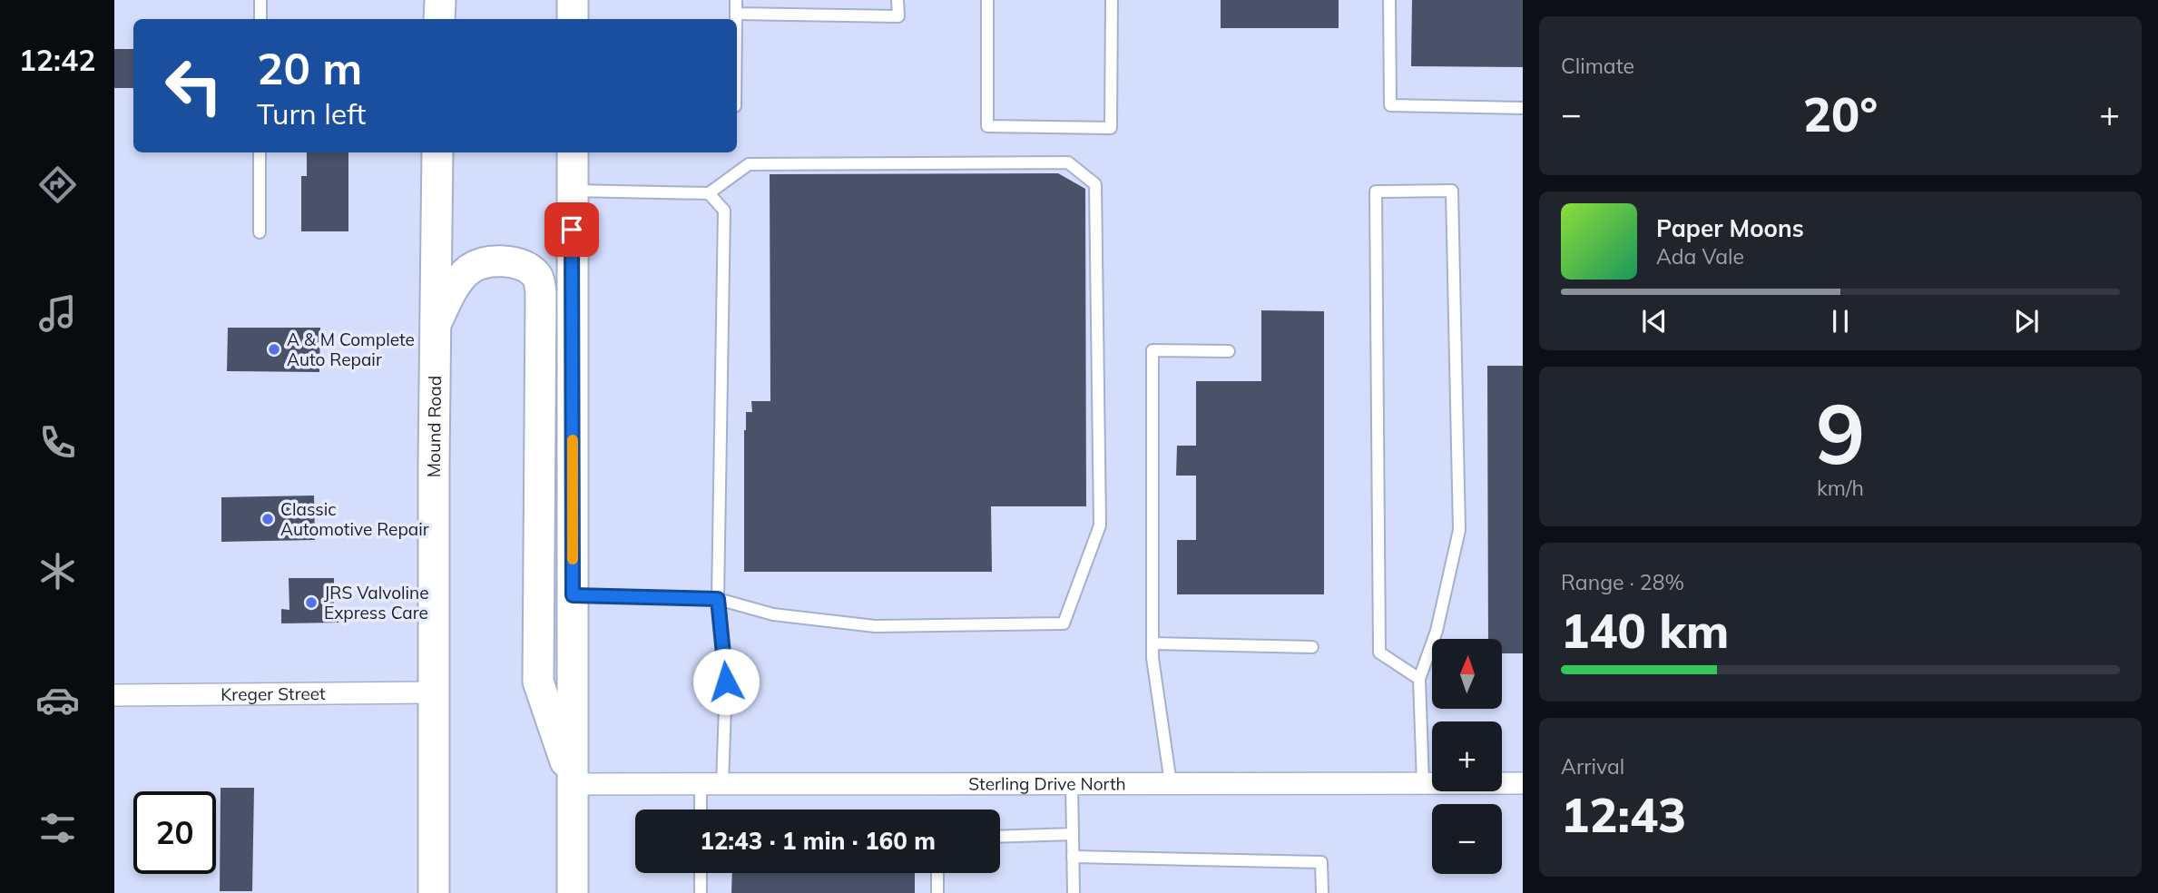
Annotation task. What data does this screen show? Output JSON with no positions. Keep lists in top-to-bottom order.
{
  "streets": {
    "main road": ["Mound Road"],
    "street": ["Kreger Street", "Sterling Drive North"]
  },
  "crossings": [
    ["Mound Road", "Kreger Street"]
  ],
  "places": ["A & M Complete Auto Repair", "Classic Automotive Repair", "JRS Valvoline Express Care"],
  "north": "top",
  "page": {
    "tabs": "12:42",
    "tile": [
      "Climate",
      ["9", "km/h"],
      ["Range · 28%", "140 km"],
      ["Arrival", "12:43"]
    ],
    "turn": ["20 m", "Turn left"],
    "heat": ["−", "20°", "+"],
    "song": ["Paper Moons", "Ada Vale"],
    "map_buttons": ["+", "−"],
    "limit": "20",
    "trip": "12:43 · 1 min · 160 m"
  }
}
